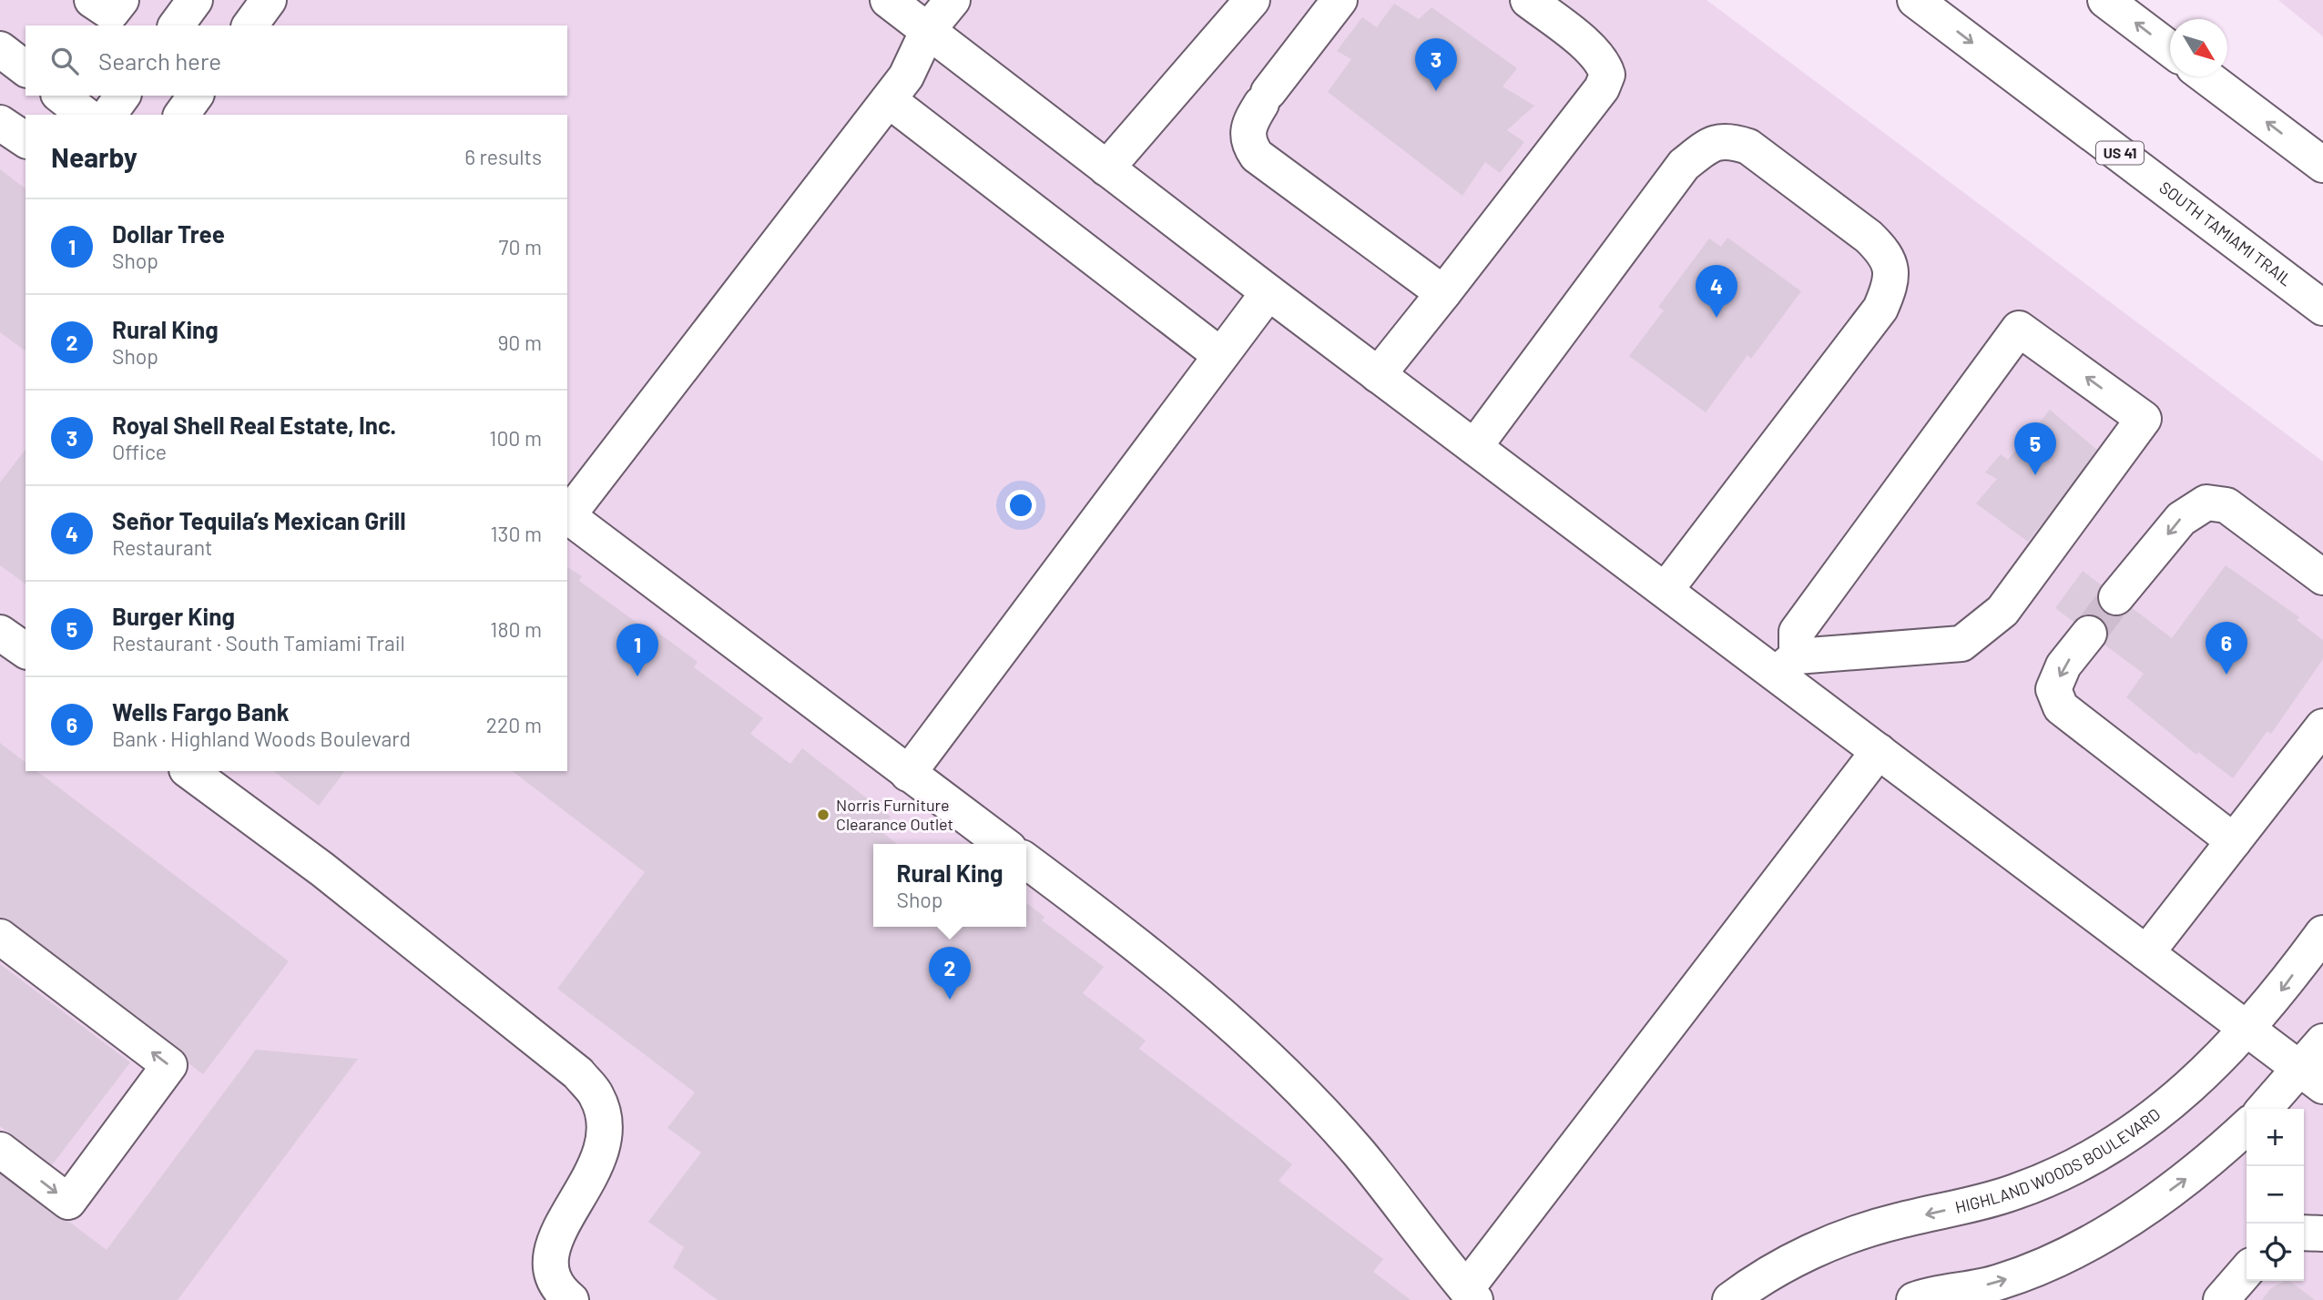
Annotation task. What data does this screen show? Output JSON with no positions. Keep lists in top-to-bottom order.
{
  "streets": {
    "street": ["US 41", "SOUTH TAMIAMI TRAIL", "HIGHLAND WOODS BOULEVARD"]
  },
  "places": ["Norris Furniture Clearance Outlet"],
  "north": "bottom right",
  "page": {
    "search": "Search here",
    "pins": [
      "3",
      "4",
      "5",
      "6",
      "1",
      "2"
    ],
    "heading": ["Nearby", "6 results"],
    "list": [
      {
        "mark": "1",
        "name": "Dollar Tree",
        "note": "Shop",
        "value": "70 m"
      },
      {
        "mark": "2",
        "name": "Rural King",
        "note": "Shop",
        "value": "90 m"
      },
      {
        "mark": "3",
        "name": "Royal Shell Real Estate, Inc.",
        "note": "Office",
        "value": "100 m"
      },
      {
        "mark": "4",
        "name": "Señor Tequila’s Mexican Grill",
        "note": "Restaurant",
        "value": "130 m"
      },
      {
        "mark": "5",
        "name": "Burger King",
        "note": "Restaurant · South Tamiami Trail",
        "value": "180 m"
      },
      {
        "mark": "6",
        "name": "Wells Fargo Bank",
        "note": "Bank · Highland Woods Boulevard",
        "value": "220 m"
      }
    ],
    "popup": ["Rural King", "Shop"],
    "map_buttons": ["+", "−"]
  }
}
